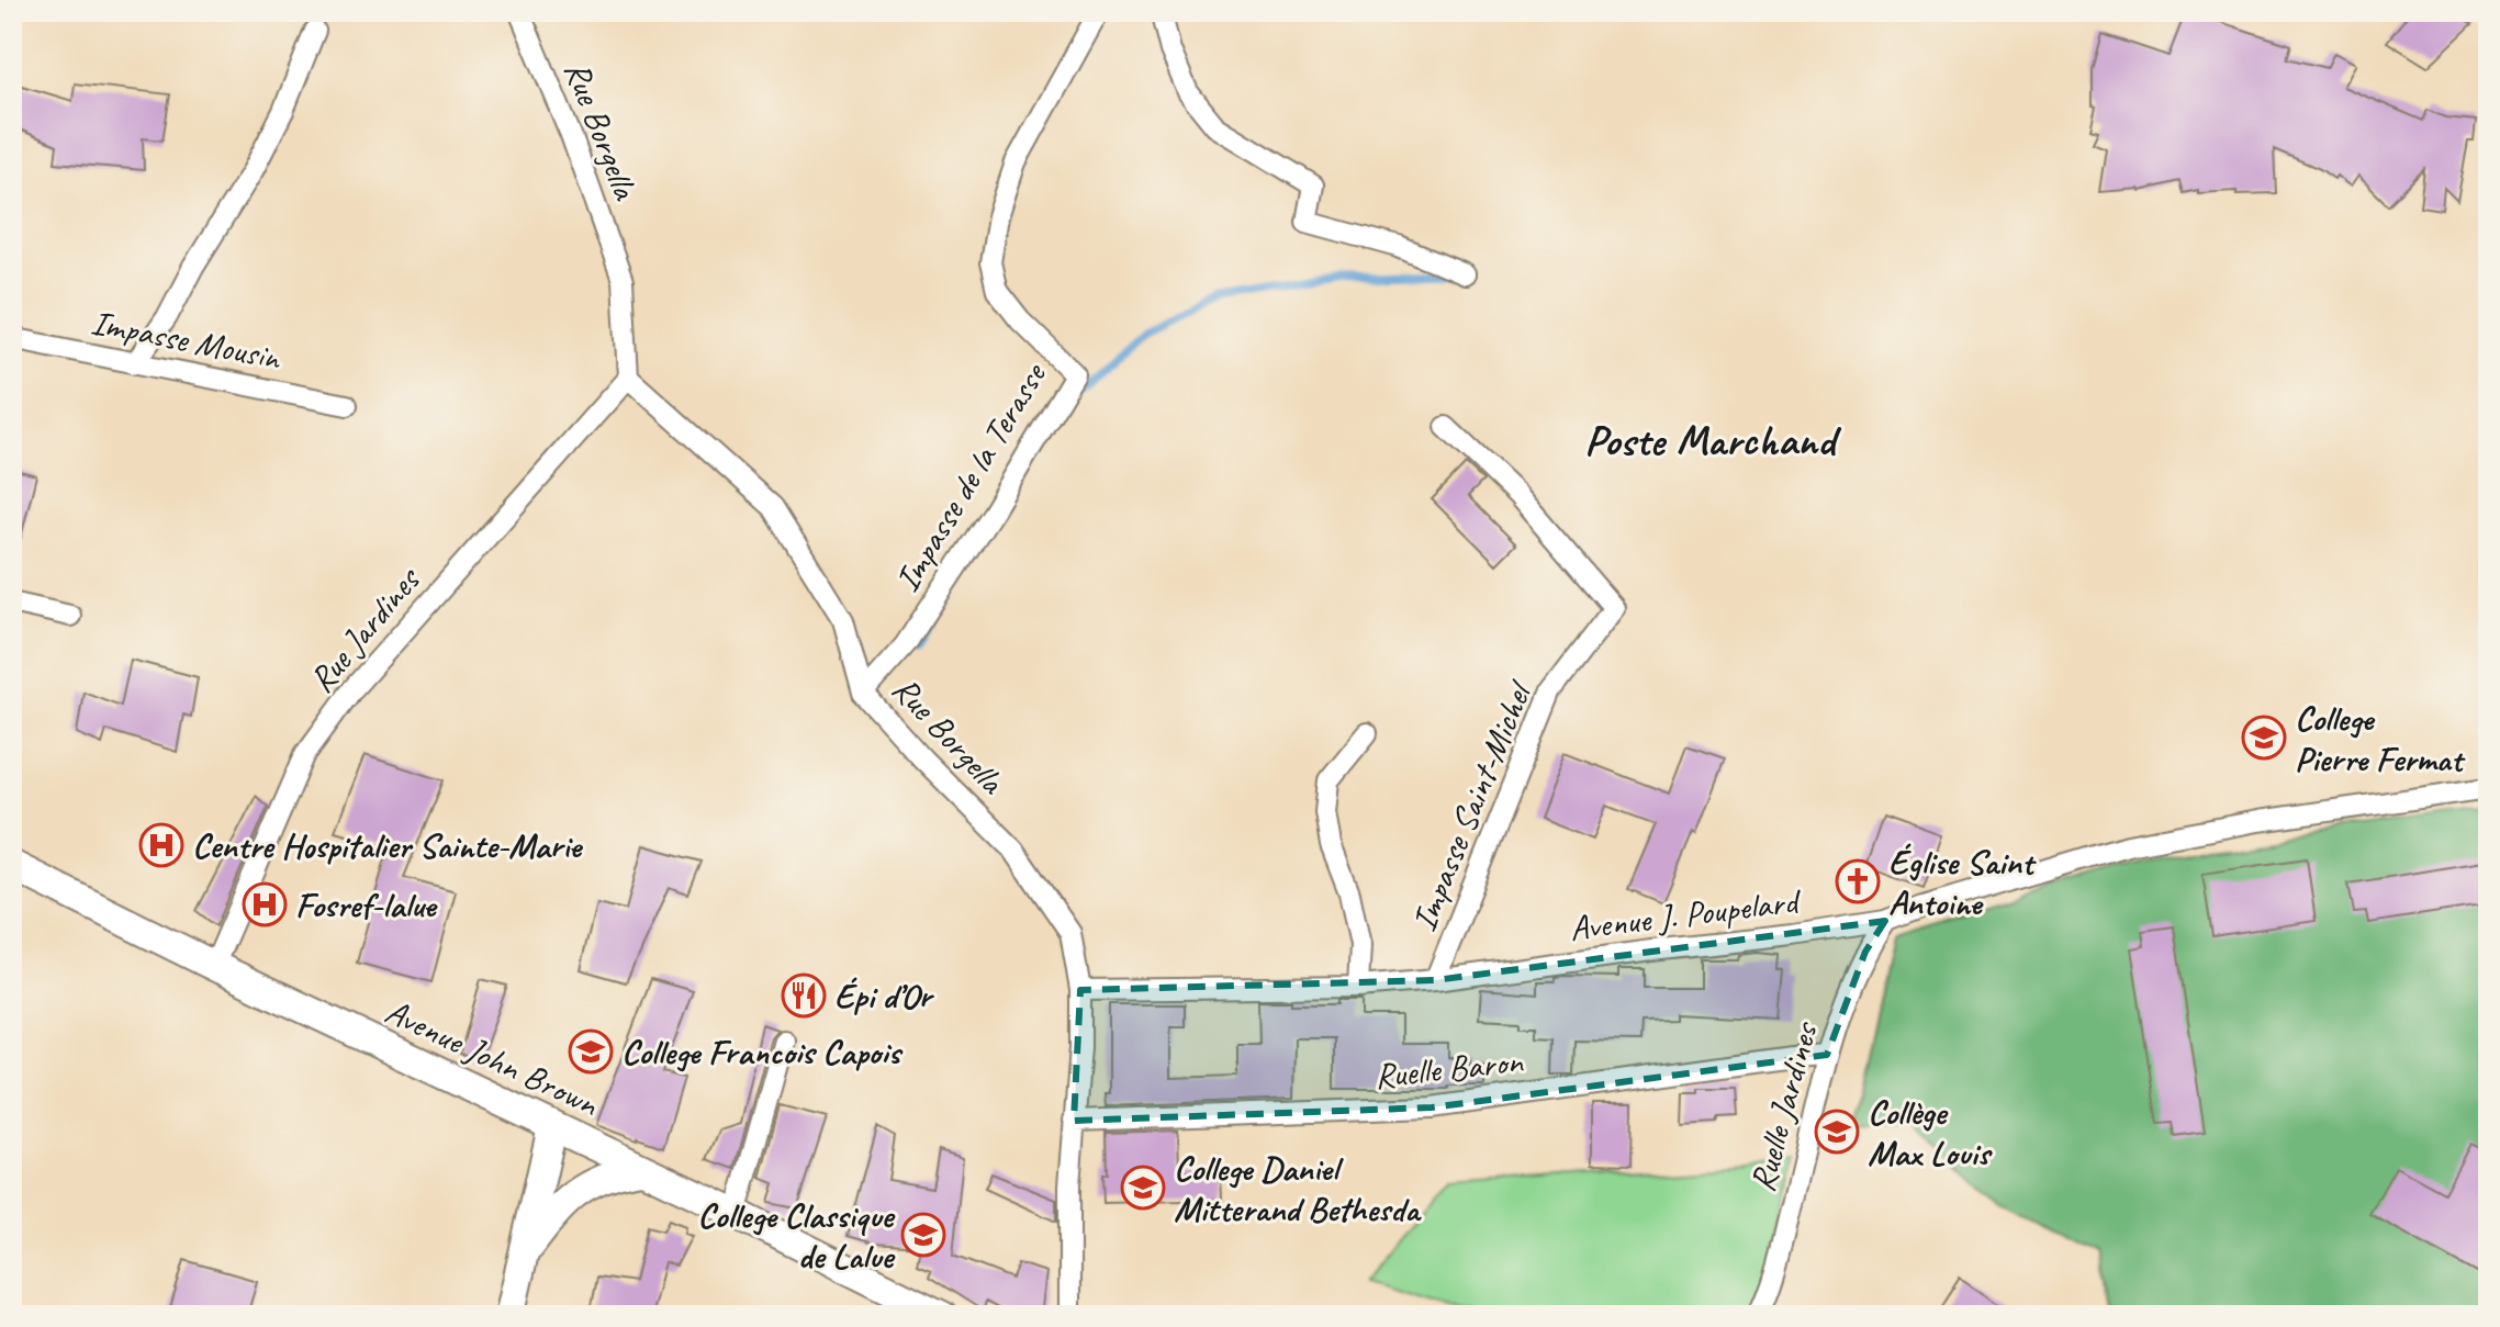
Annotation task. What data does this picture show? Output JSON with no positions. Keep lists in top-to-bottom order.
{
  "streets": {
    "main road": ["Avenue John Brown"],
    "street": [
      "Rue Borgella",
      "Impasse Mousin",
      "Impasse de la Terasse",
      "Rue Jardines",
      "Impasse Saint-Michel",
      "Avenue J. Poupelard",
      "Ruelle Baron",
      "Ruelle Jardines"
    ]
  },
  "crossings": [
    ["Rue Borgella", "Impasse de la Terasse"],
    ["Rue Borgella", "Rue Jardines"],
    ["Rue Borgella", "Avenue J. Poupelard"],
    ["Rue Borgella", "Ruelle Baron"],
    ["Rue Jardines", "Avenue John Brown"],
    ["Impasse Saint-Michel", "Avenue J. Poupelard"],
    ["Avenue J. Poupelard", "Ruelle Jardines"],
    ["Ruelle Baron", "Ruelle Jardines"]
  ],
  "districts": ["Poste Marchand"],
  "places": {
    "school or university": [
      "College Pierre Fermat",
      "College Francois Capois",
      "Collège Max Louis",
      "College Daniel Mitterand Bethesda",
      "College Classique de Lalue"
    ],
    "hospital": ["Centre Hospitalier Sainte-Marie", "Fosref-lalue"],
    "church": ["Église Saint Antoine"],
    "restaurant": ["Épi d’Or"]
  }
}
